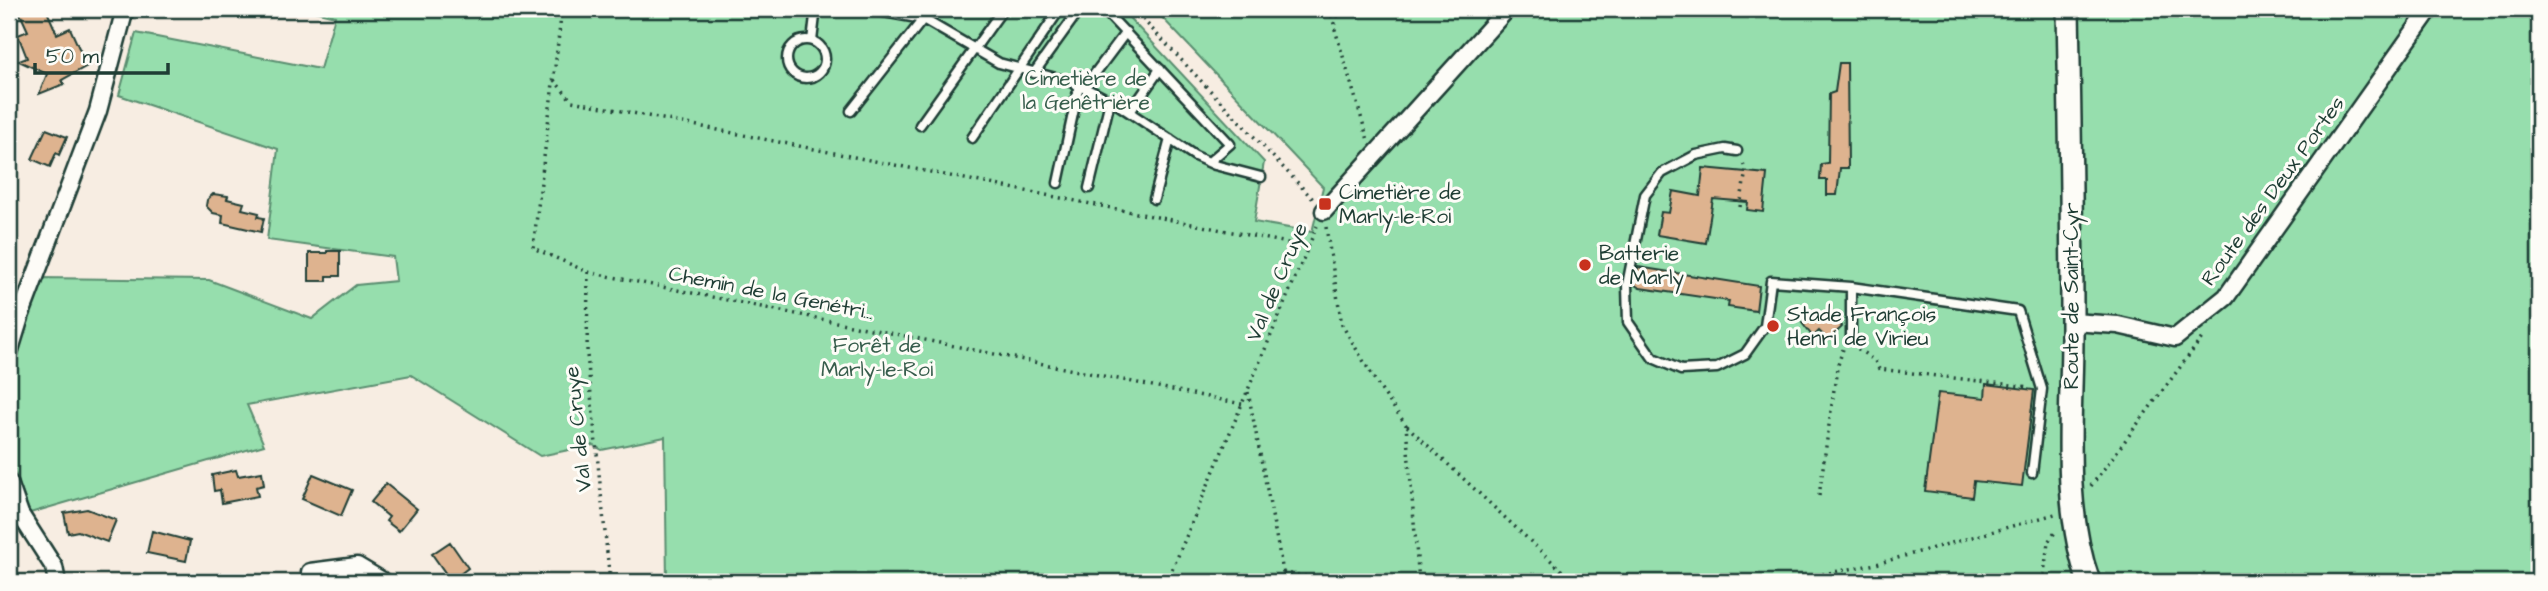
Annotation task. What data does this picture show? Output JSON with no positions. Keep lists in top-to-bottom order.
{
  "streets": {
    "main road": ["Route de Saint-Cyr"],
    "street": ["Route des Deux Portes"],
    "path": ["Val de Cruye", "Chemin de la Genétri..."]
  },
  "crossings": [
    ["Route des Deux Portes", "Route de Saint-Cyr"],
    ["Val de Cruye", "Chemin de la Genétri..."]
  ],
  "parks": ["Cimetière de la Genêtrière", "Forêt de Marly-le-Roi"],
  "places": {
    "transit": ["Cimetière de Marly-le-Roi"],
    "other": ["Batterie de Marly", "Stade François Henri de Virieu"]
  },
  "scale_bar": "50 m"
}
